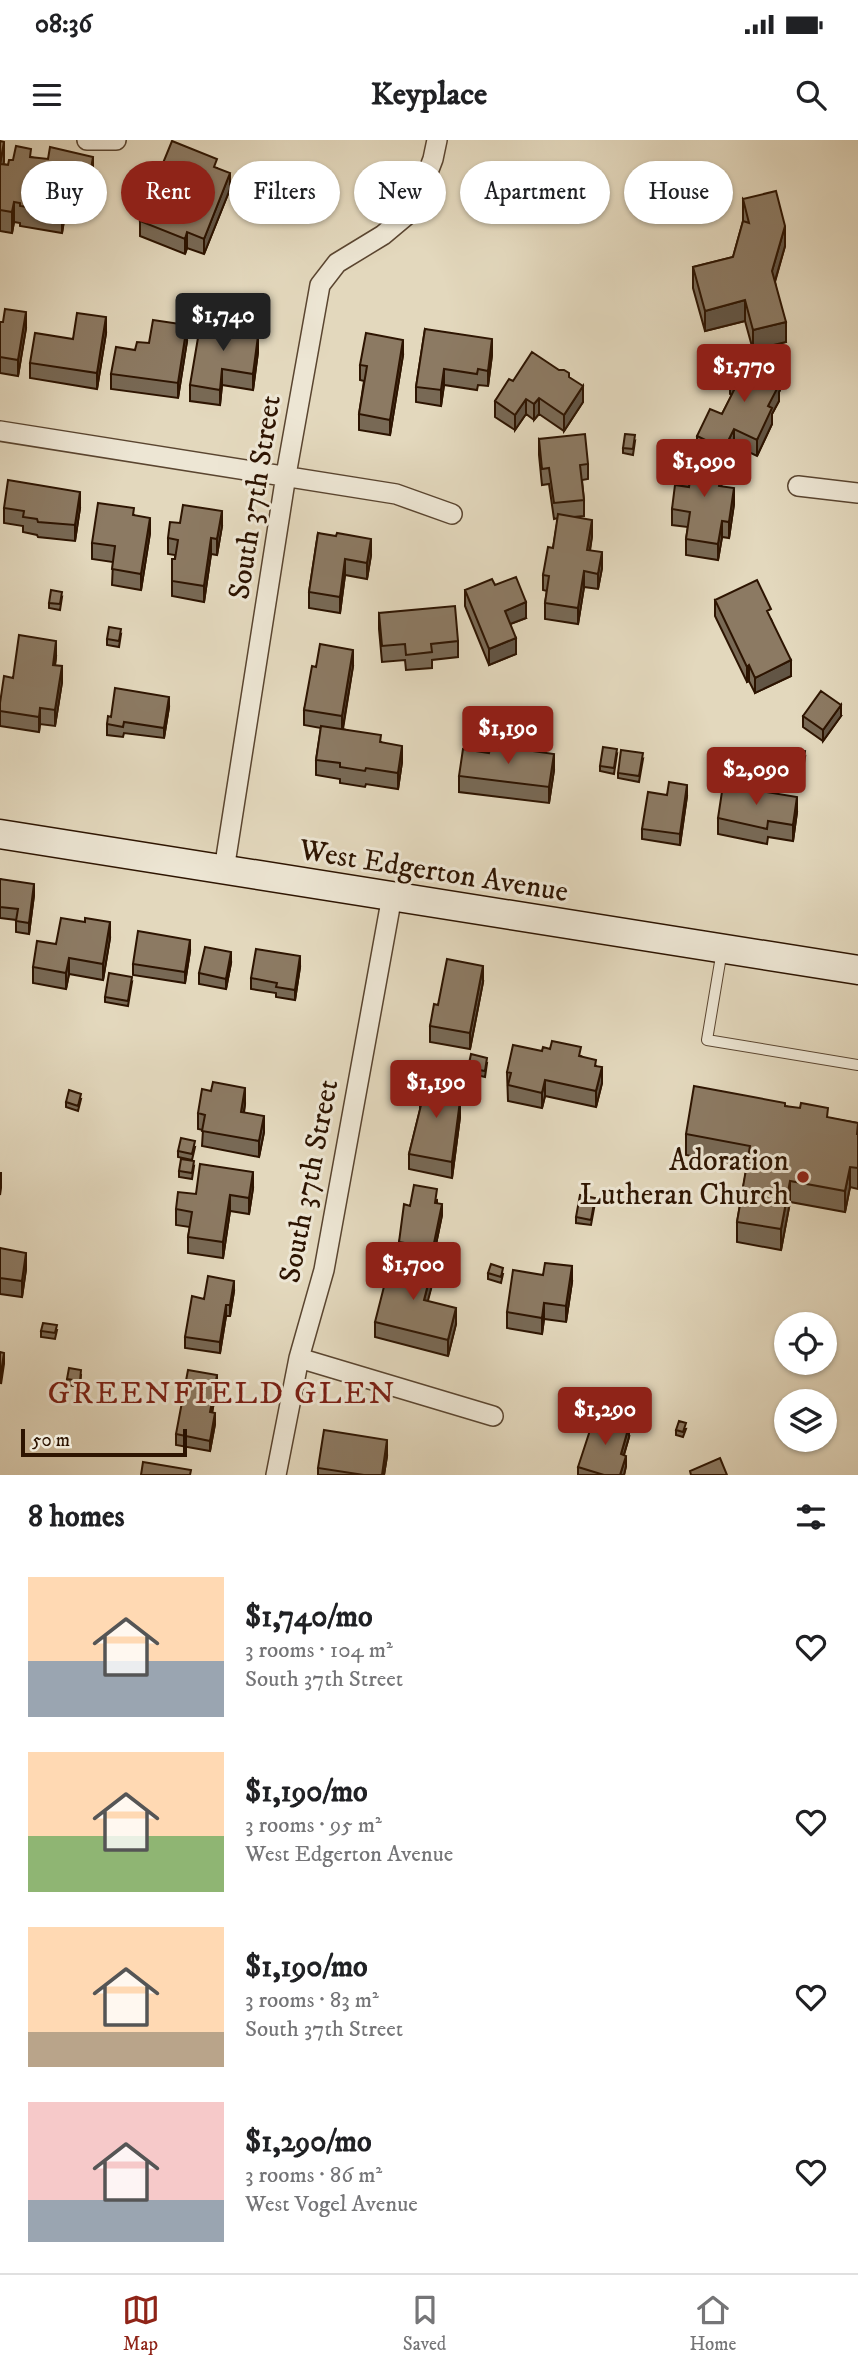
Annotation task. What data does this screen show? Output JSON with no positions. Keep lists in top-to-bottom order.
{
  "streets": {
    "street": ["South 37th Street", "West Edgerton Avenue"]
  },
  "crossings": [
    ["South 37th Street", "West Edgerton Avenue"]
  ],
  "districts": ["GREENFIELD GLEN"],
  "places": ["Adoration Lutheran Church"],
  "scale_bar": "50 m",
  "page": {
    "status": "08:36",
    "header": "Keyplace",
    "chip": [
      "Buy",
      "Rent",
      "Filters",
      "New",
      "Apartment",
      "House"
    ],
    "price": [
      "$1,740",
      "$1,770",
      "$1,090",
      "$1,190",
      "$2,090",
      "$1,190",
      "$1,700",
      "$1,290"
    ],
    "scale": "50 m",
    "heading": "8 homes",
    "list": [
      {
        "name": "$1,740/mo",
        "note": "3 rooms · 104 m² · South 37th Street"
      },
      {
        "name": "$1,190/mo",
        "note": "3 rooms · 95 m² · West Edgerton Avenue"
      },
      {
        "name": "$1,190/mo",
        "note": "3 rooms · 83 m² · South 37th Street"
      },
      {
        "name": "$1,290/mo",
        "note": "3 rooms · 86 m² · West Vogel Avenue"
      }
    ],
    "tabs": ["Map", "Saved", "Home"]
  }
}
